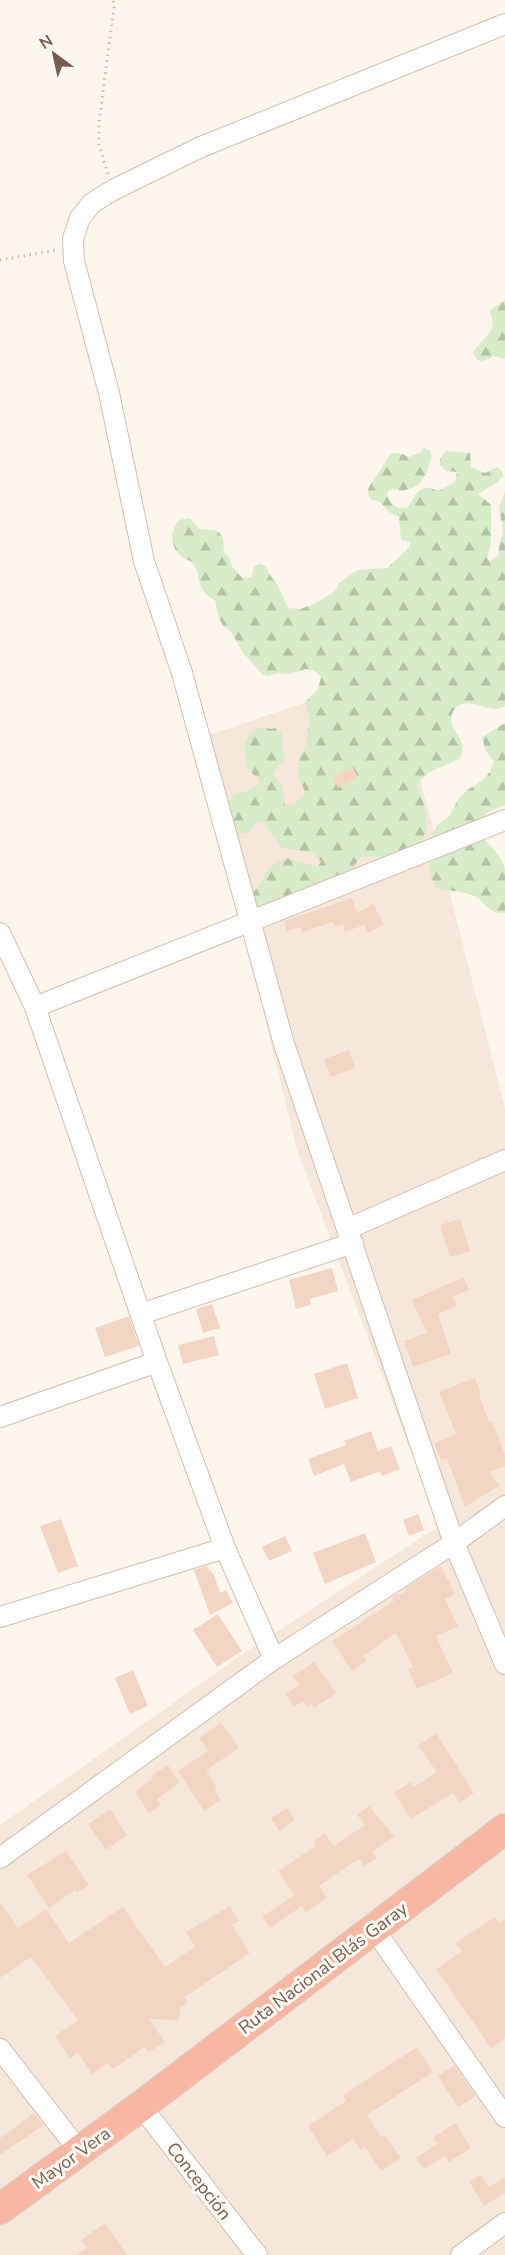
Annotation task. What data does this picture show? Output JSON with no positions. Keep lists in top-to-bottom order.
{
  "streets": {
    "highway": ["Ruta Nacional Blás Garay", "Mayor Vera"],
    "street": ["Concepción"]
  },
  "crossings": [
    ["Ruta Nacional Blás Garay", "Mayor Vera"],
    ["Ruta Nacional Blás Garay", "Concepción"],
    ["Mayor Vera", "Concepción"]
  ],
  "north": "top left"
}
